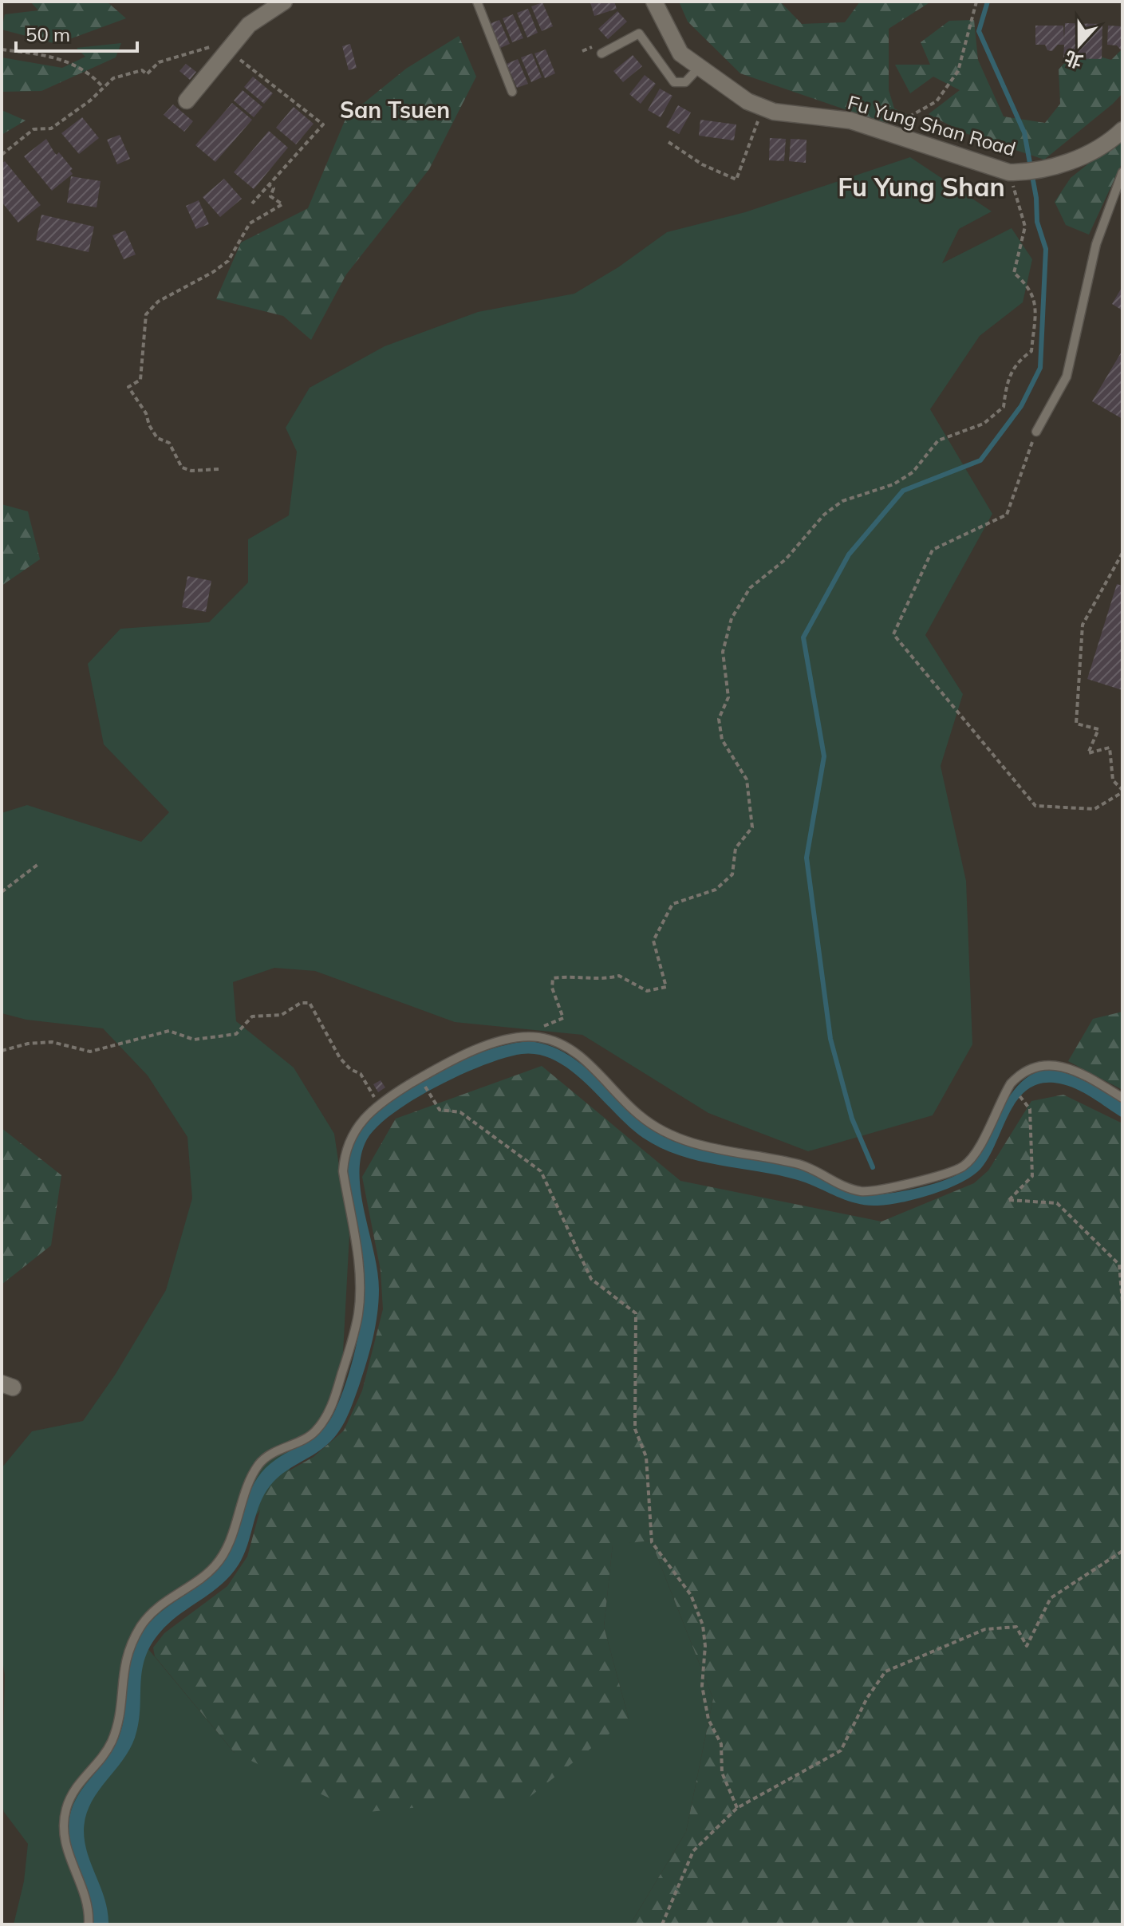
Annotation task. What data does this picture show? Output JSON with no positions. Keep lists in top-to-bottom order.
{
  "streets": {
    "street": ["Fu Yung Shan Road"]
  },
  "districts": ["San Tsuen", "Fu Yung Shan"],
  "scale_bar": "50 m",
  "north": "bottom"
}
